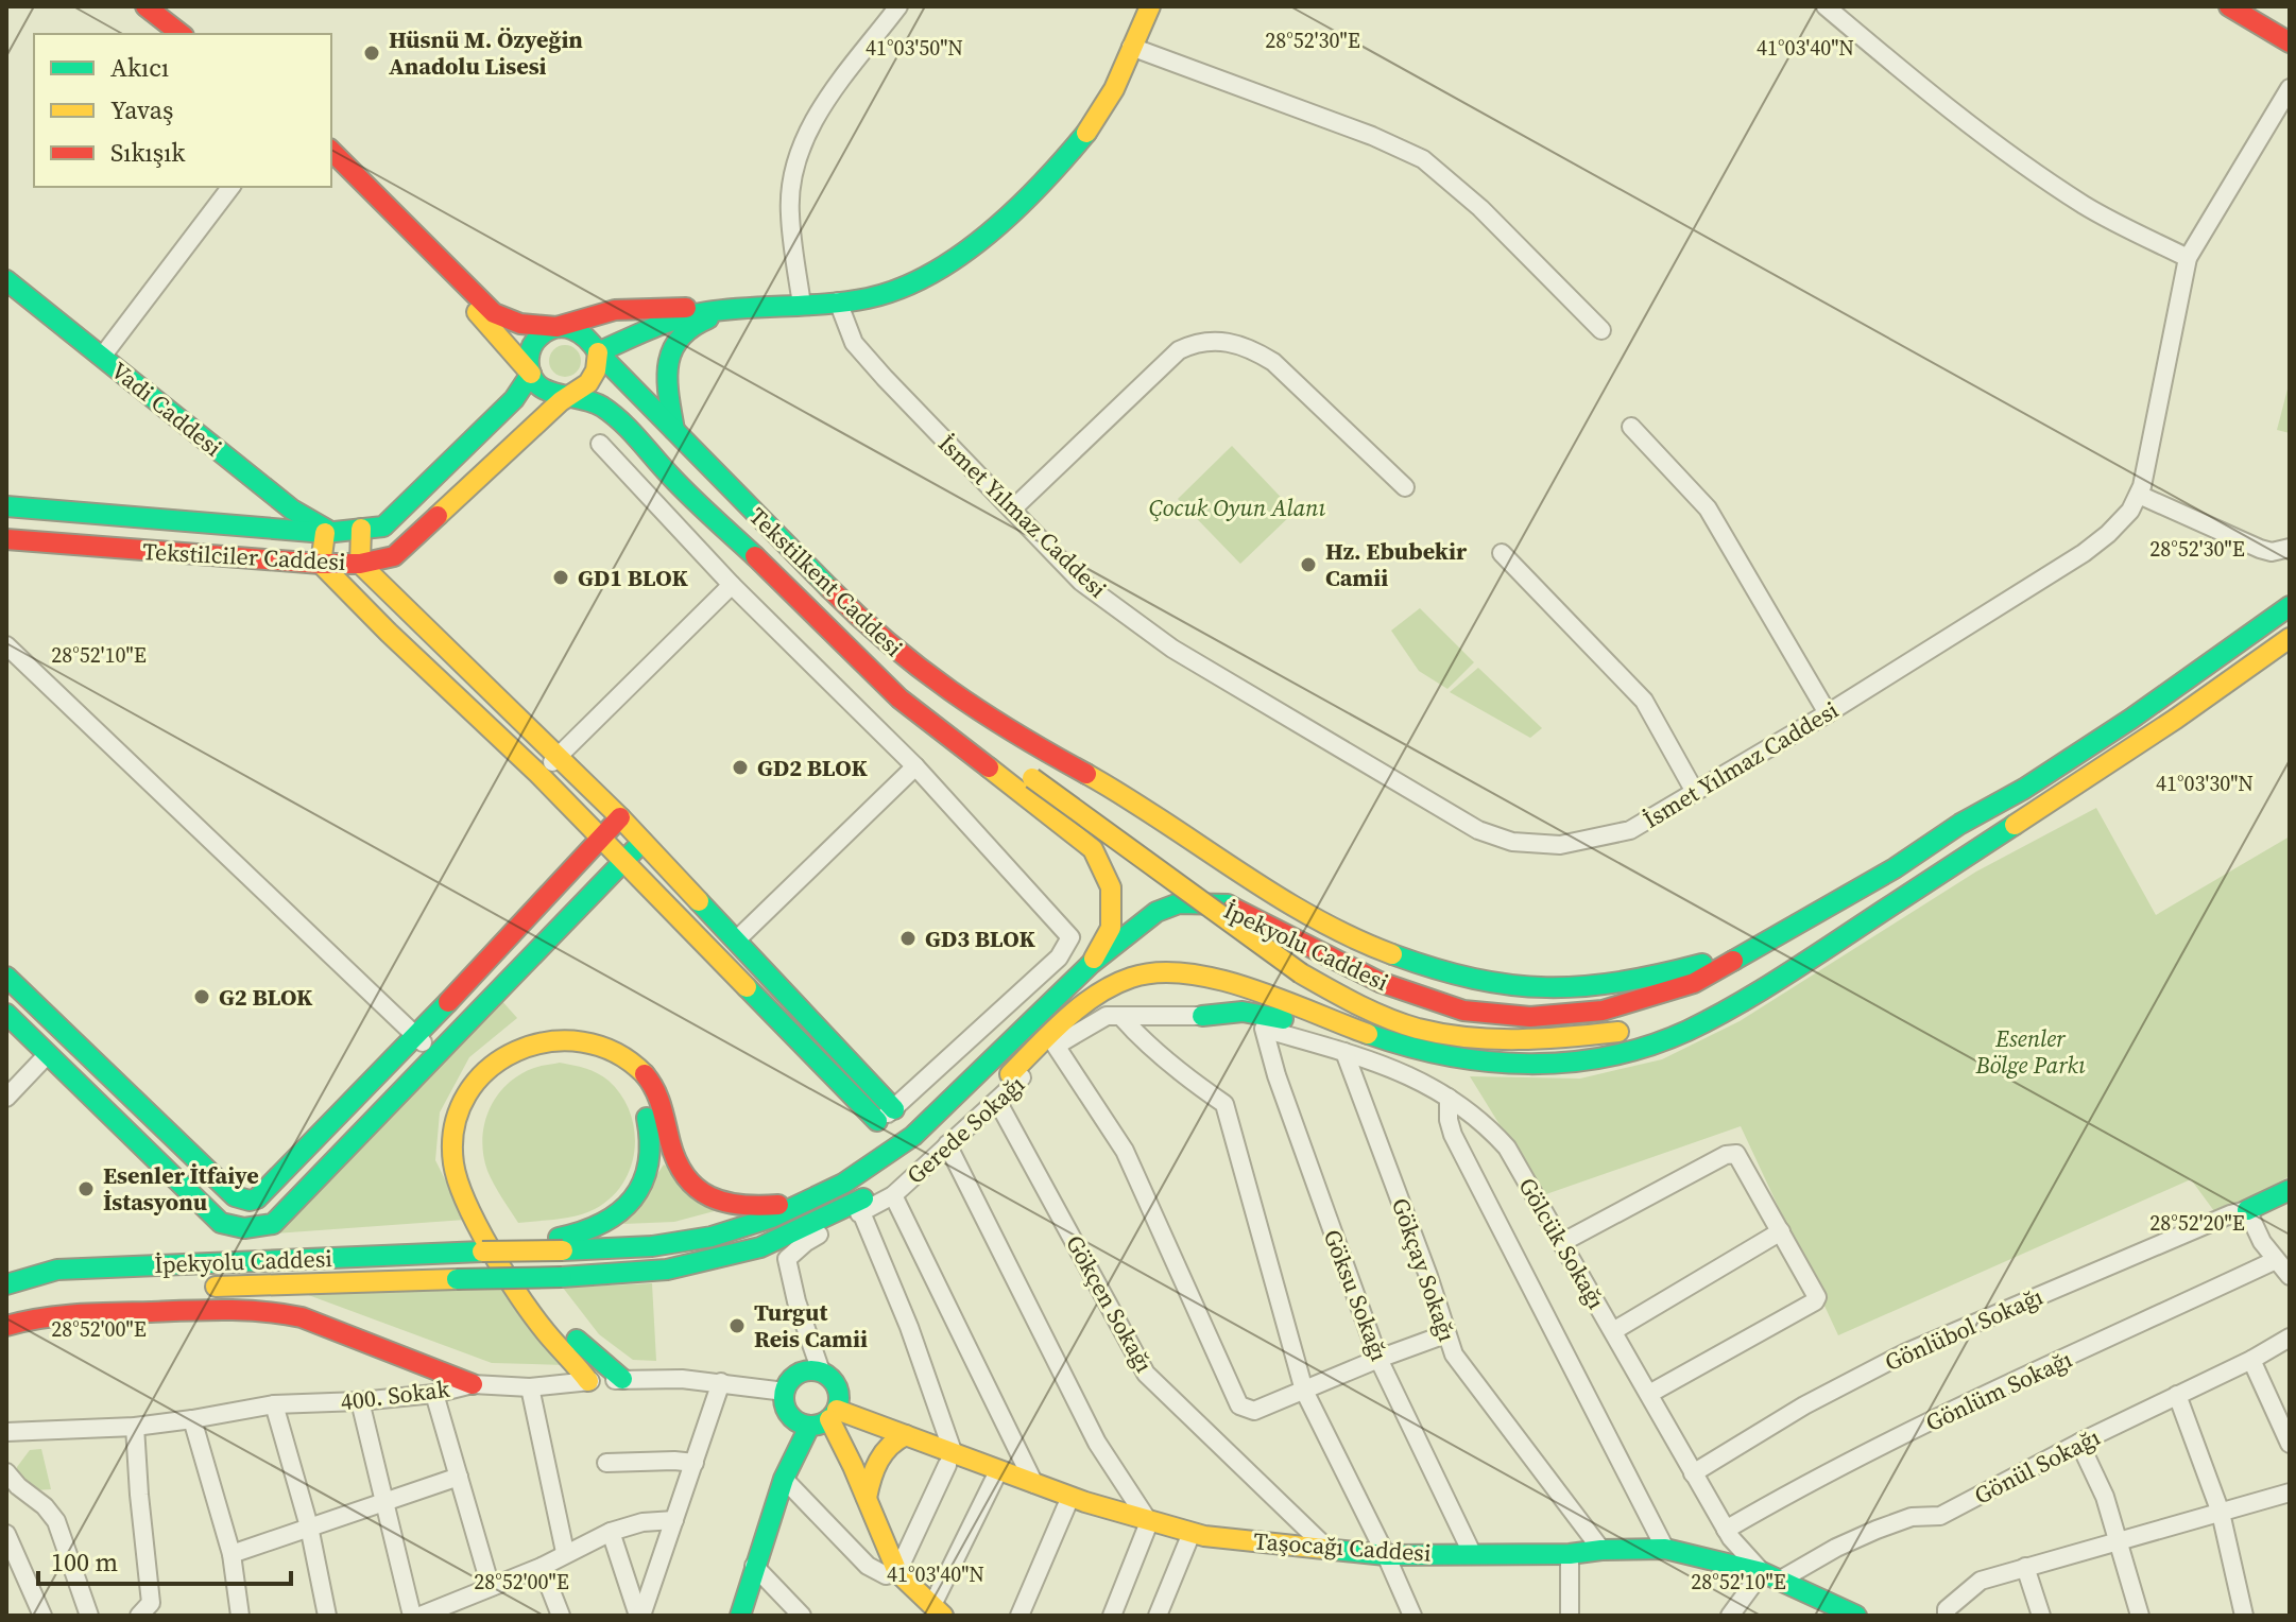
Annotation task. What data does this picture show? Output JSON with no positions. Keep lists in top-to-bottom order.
{
  "streets": {
    "main road": [
      "Vadi Caddesi",
      "Tekstilciler Caddesi",
      "Tekstilkent Caddesi",
      "İpekyolu Caddesi",
      "Taşocağı Caddesi"
    ],
    "street": [
      "İsmet Yılmaz Caddesi",
      "Gerede Sokağı",
      "Gölcük Sokağı",
      "Gökçay Sokağı",
      "Göksu Sokağı",
      "Gökçen Sokağı",
      "Gönlübol Sokağı",
      "Gönlüm Sokağı",
      "400. Sokak",
      "Gönül Sokağı"
    ]
  },
  "crossings": [
    ["Vadi Caddesi", "Tekstilciler Caddesi"],
    ["Tekstilciler Caddesi", "Tekstilkent Caddesi"],
    ["Tekstilkent Caddesi", "İpekyolu Caddesi"],
    ["Gerede Sokağı", "Gölcük Sokağı"],
    ["Gerede Sokağı", "Göksu Sokağı"],
    ["Gerede Sokağı", "Gökçen Sokağı"],
    ["Gerede Sokağı", "400. Sokak"],
    ["Gerede Sokağı", "Taşocağı Caddesi"],
    ["Gölcük Sokağı", "Gökçay Sokağı"],
    ["Gölcük Sokağı", "Göksu Sokağı"],
    ["Gölcük Sokağı", "Gönlübol Sokağı"],
    ["Gölcük Sokağı", "Gönlüm Sokağı"],
    ["Gölcük Sokağı", "Gönül Sokağı"],
    ["Gölcük Sokağı", "Taşocağı Caddesi"],
    ["Gökçay Sokağı", "Taşocağı Caddesi"],
    ["Göksu Sokağı", "Taşocağı Caddesi"],
    ["Gökçen Sokağı", "Taşocağı Caddesi"],
    ["400. Sokak", "Taşocağı Caddesi"],
    ["Gönül Sokağı", "Taşocağı Caddesi"]
  ],
  "parks": ["Çocuk Oyun Alanı", "Esenler Bölge Parkı"],
  "places": [
    "Hüsnü M. Özyeğin Anadolu Lisesi",
    "Hz. Ebubekir Camii",
    "GD1 BLOK",
    "GD2 BLOK",
    "GD3 BLOK",
    "G2 BLOK",
    "Esenler İtfaiye İstasyonu",
    "Turgut Reis Camii"
  ],
  "legend": ["Akıcı", "Yavaş", "Sıkışık"],
  "scale_bar": "100 m",
  "coordinates": [
    "28°52'30\"E",
    "41°03'50\"N",
    "41°03'40\"N",
    "28°52'10\"E",
    "41°03'30\"N",
    "28°52'20\"E",
    "28°52'00\"E"
  ]
}
